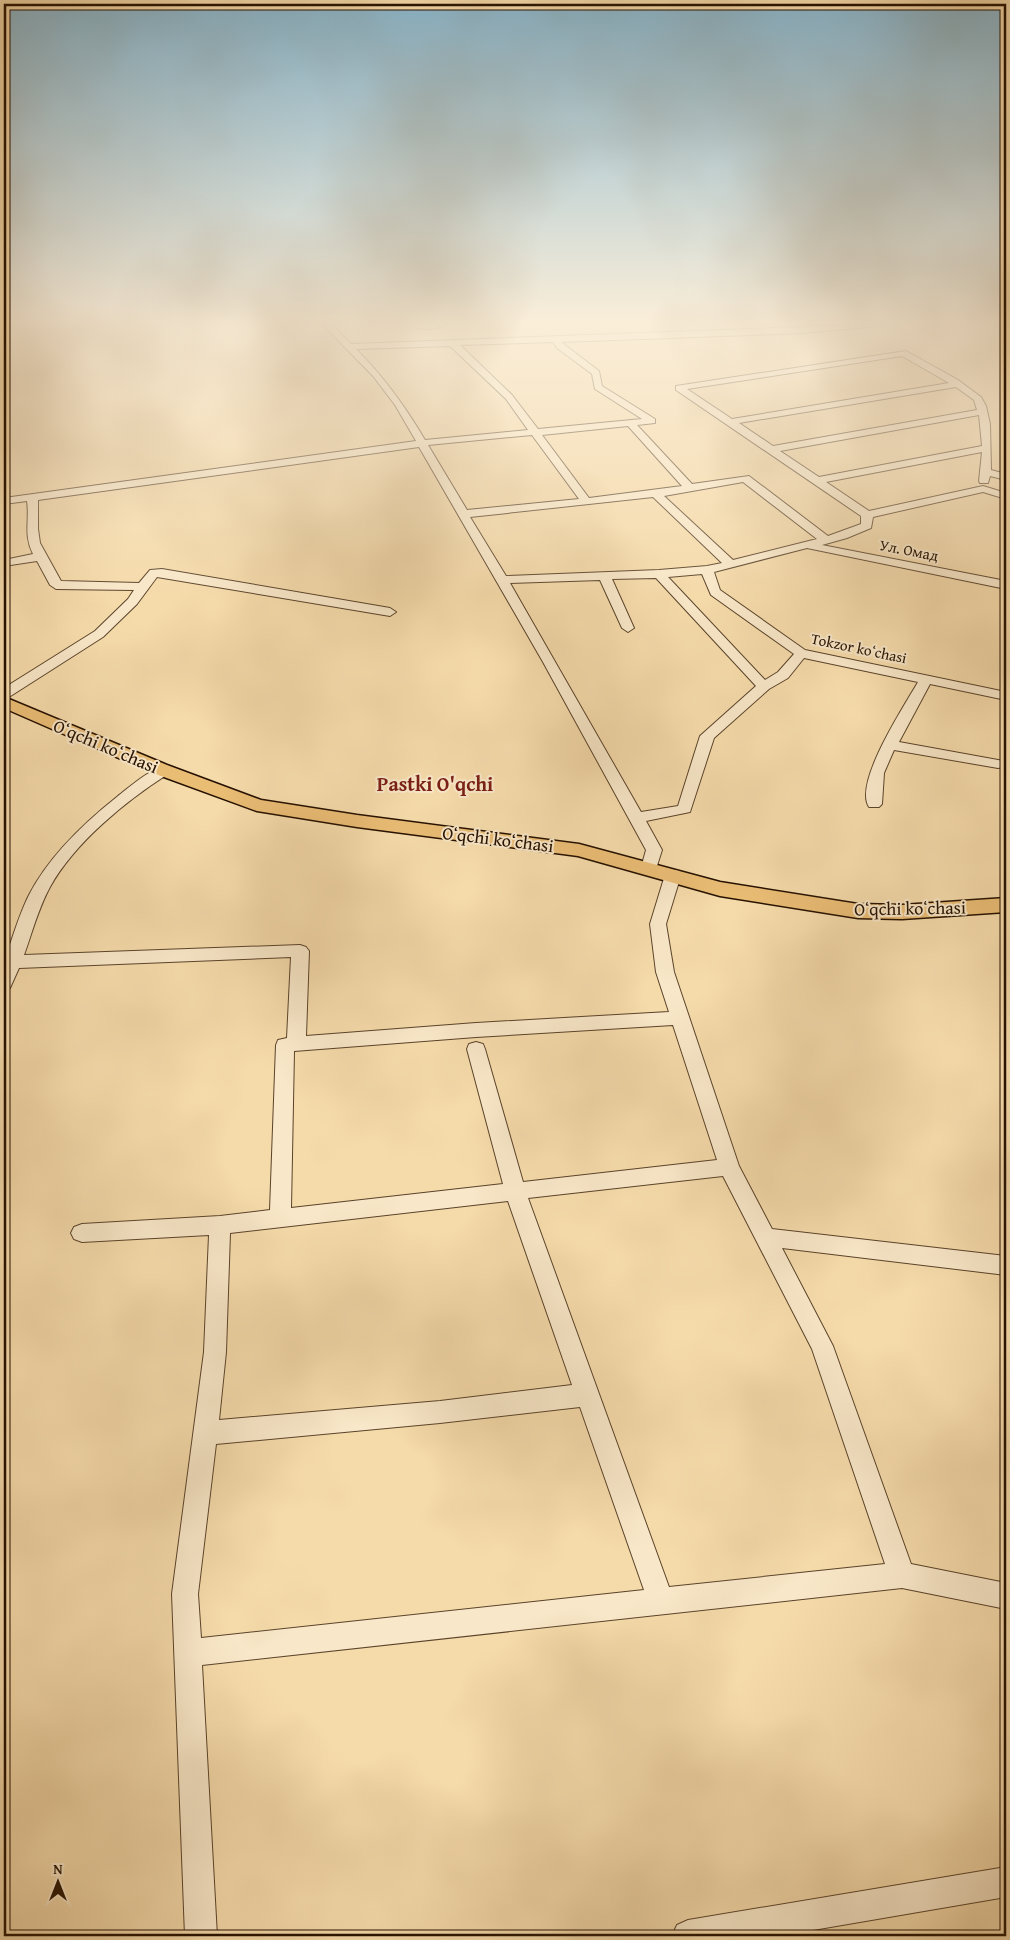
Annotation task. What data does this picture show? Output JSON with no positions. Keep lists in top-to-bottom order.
{
  "streets": {
    "main road": ["Oʻqchi koʻchasi"],
    "street": ["Ул. Омад", "Tokzor koʻchasi"]
  },
  "districts": ["Pastki O'qchi"],
  "north": "top"
}
